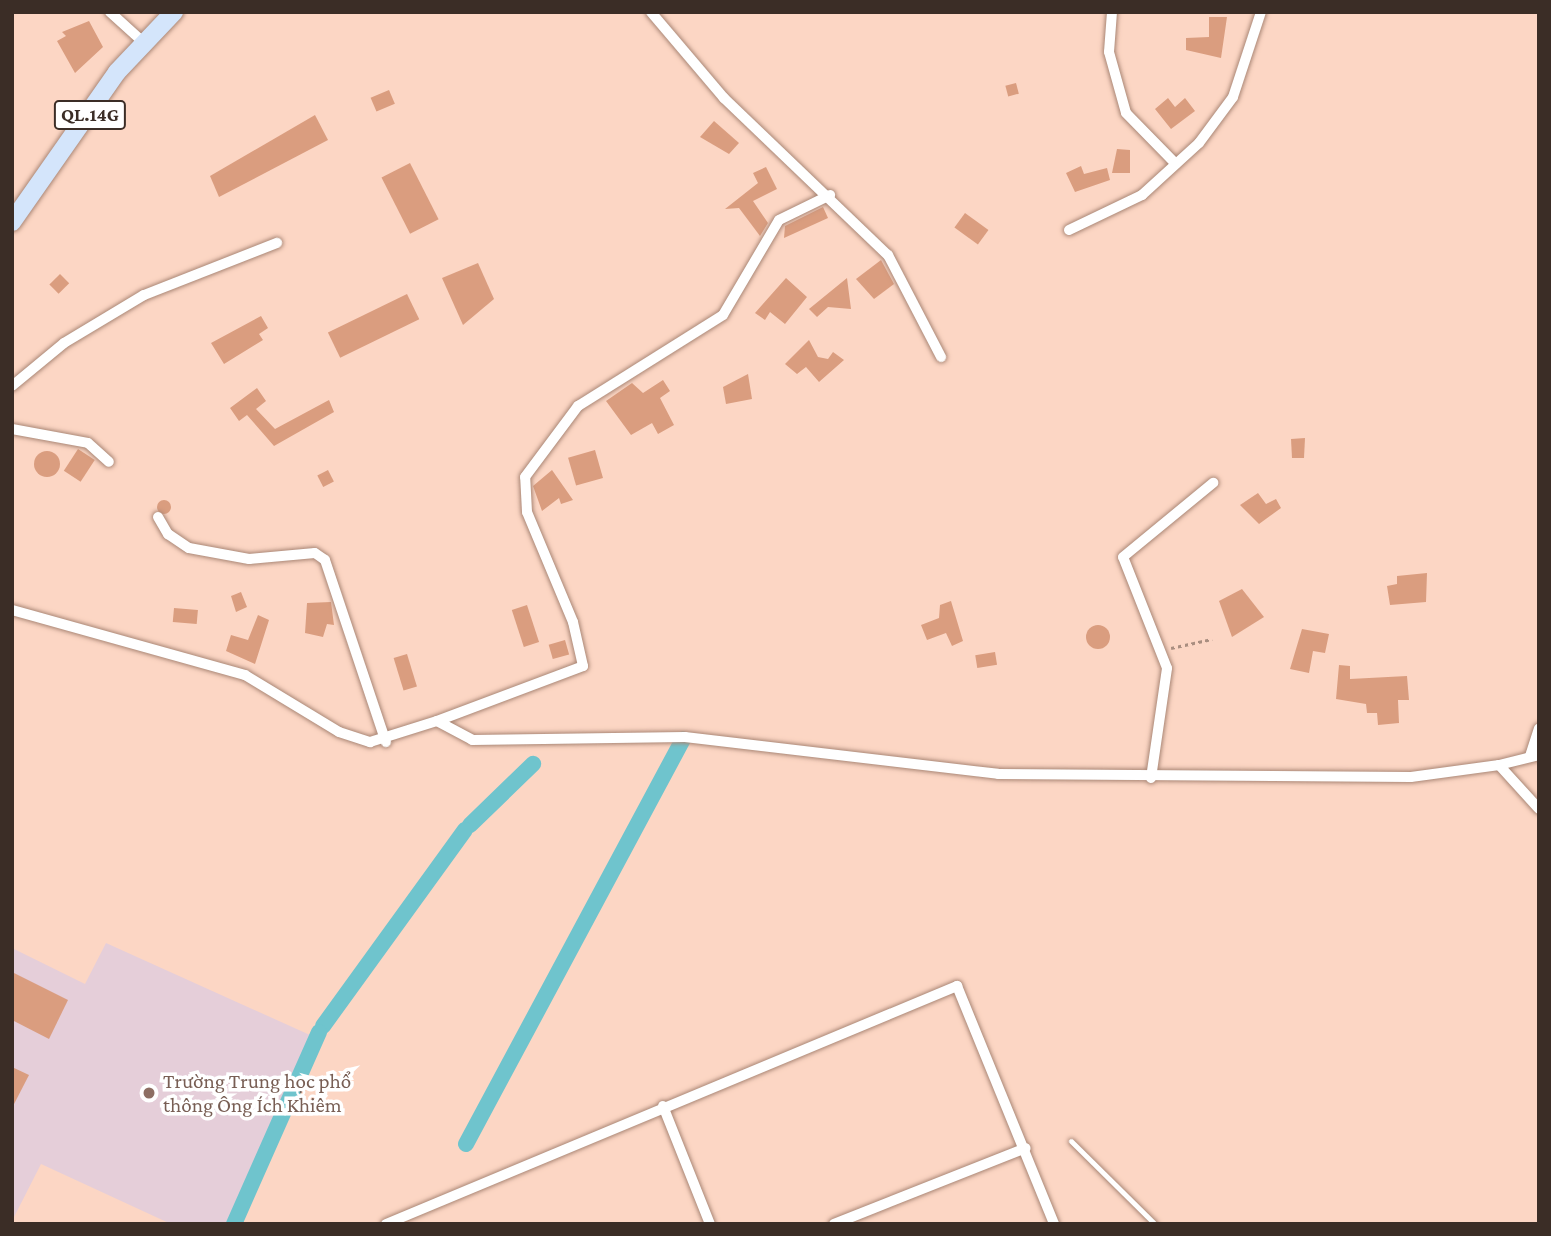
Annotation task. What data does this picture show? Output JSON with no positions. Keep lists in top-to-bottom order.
{
  "streets": {
    "main road": ["QL.14G"]
  },
  "places": ["Trường Trung học phổ thông Ông Ích Khiêm"]
}
